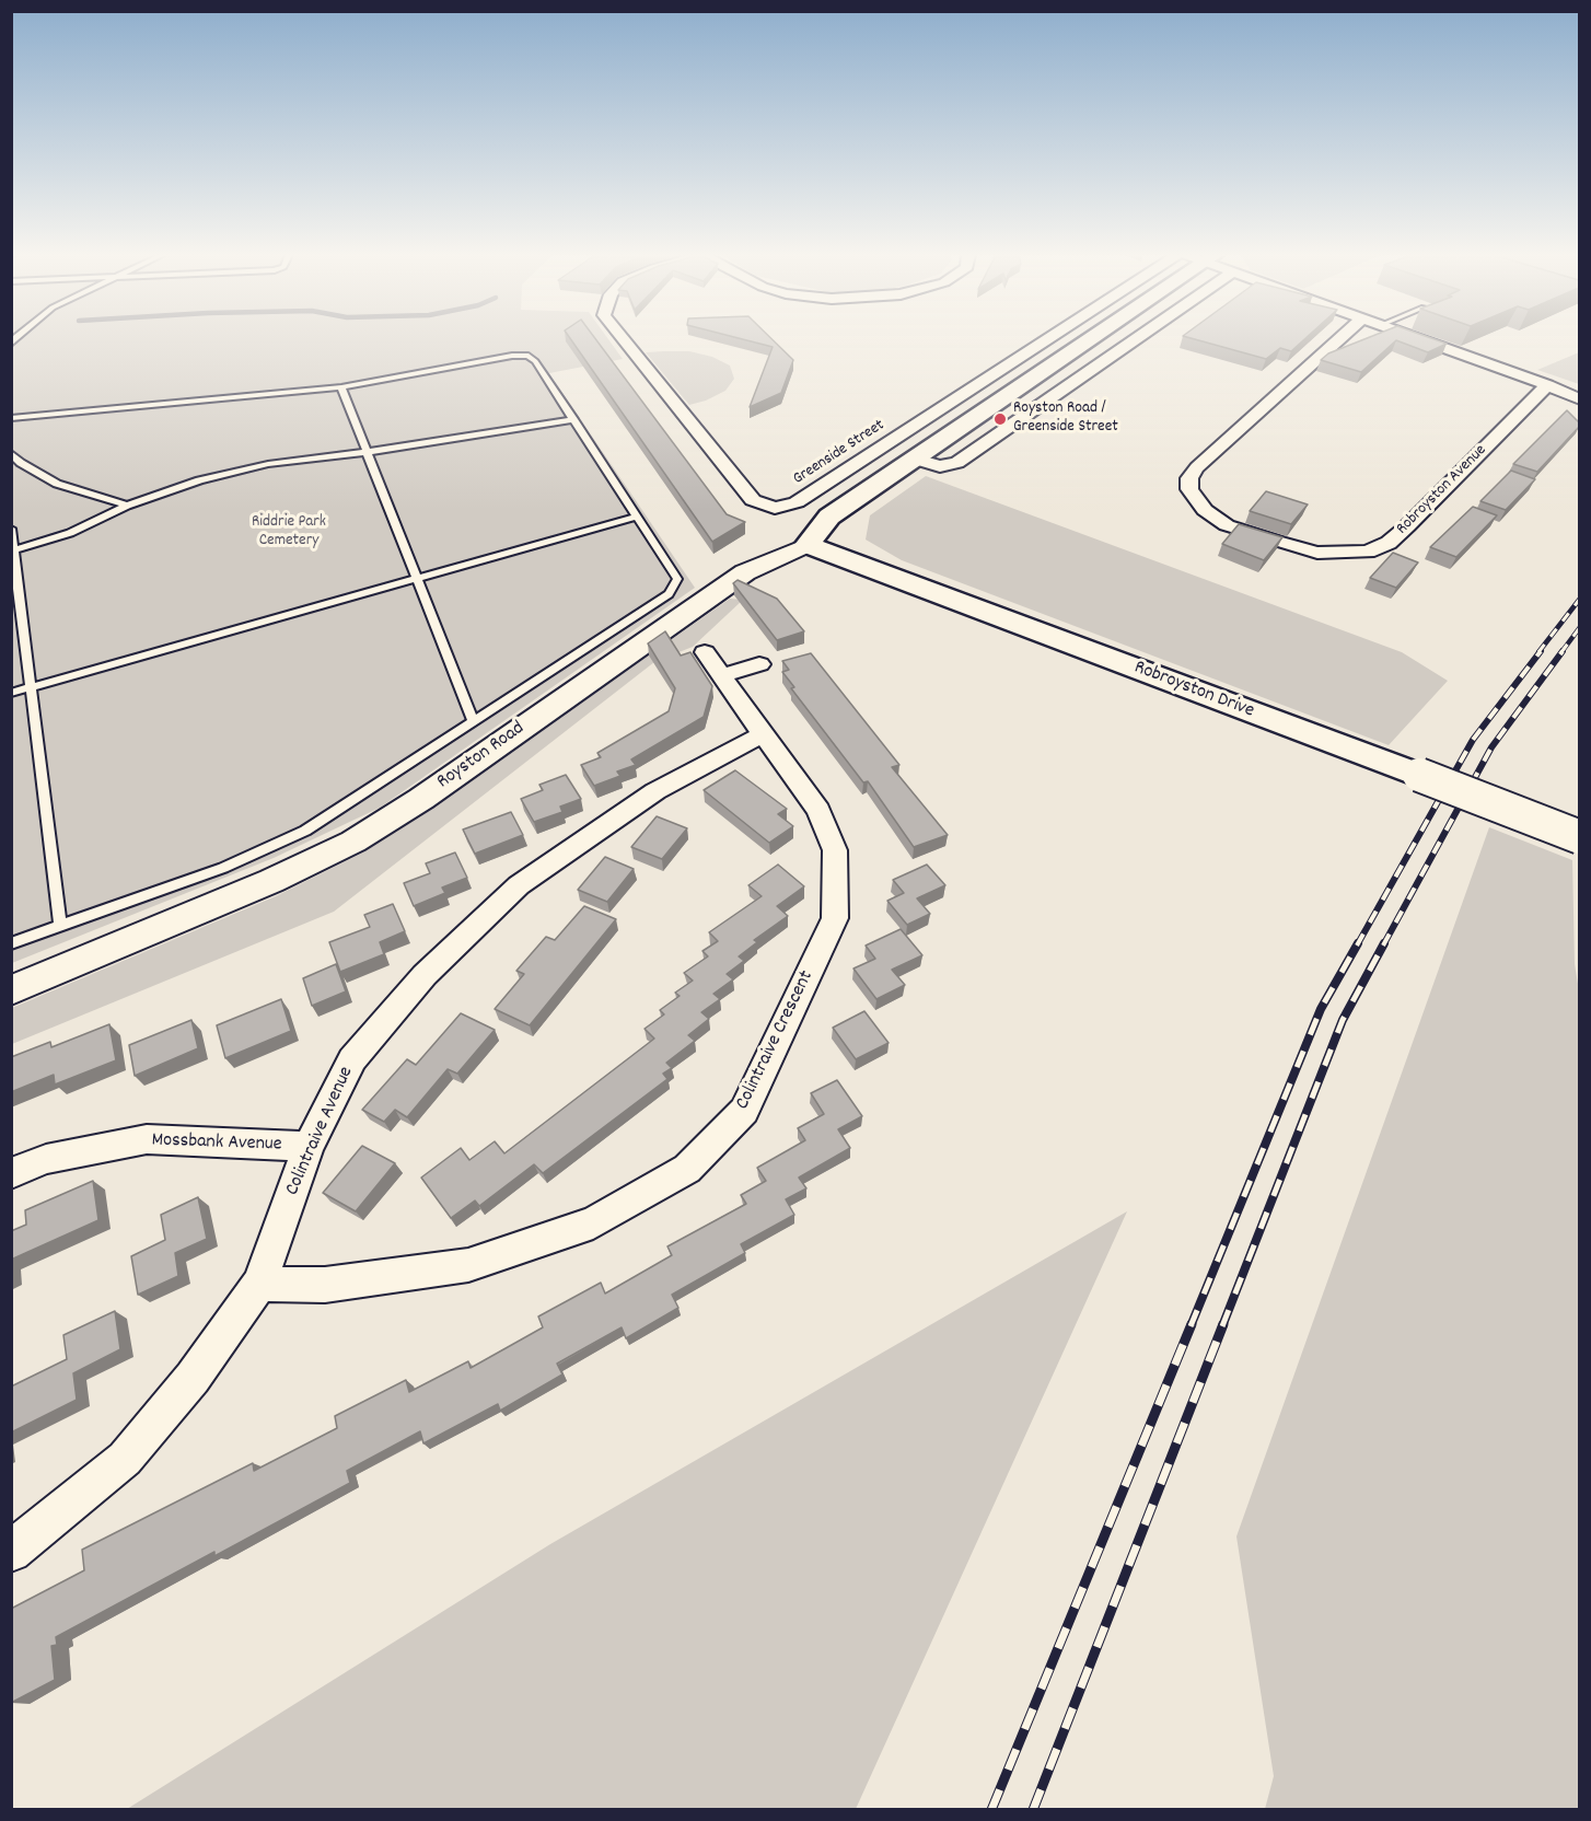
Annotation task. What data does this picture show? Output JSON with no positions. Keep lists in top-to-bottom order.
{
  "streets": {
    "main road": ["Robroyston Drive", "Royston Road"],
    "street": [
      "Greenside Street",
      "Robroyston Avenue",
      "Colintraive Crescent",
      "Colintraive Avenue",
      "Mossbank Avenue"
    ]
  },
  "crossings": [
    ["Robroyston Drive", "Royston Road"],
    ["Colintraive Crescent", "Colintraive Avenue"],
    ["Colintraive Avenue", "Mossbank Avenue"]
  ],
  "parks": ["Riddrie Park Cemetery"],
  "places": ["Royston Road / Greenside Street"]
}
